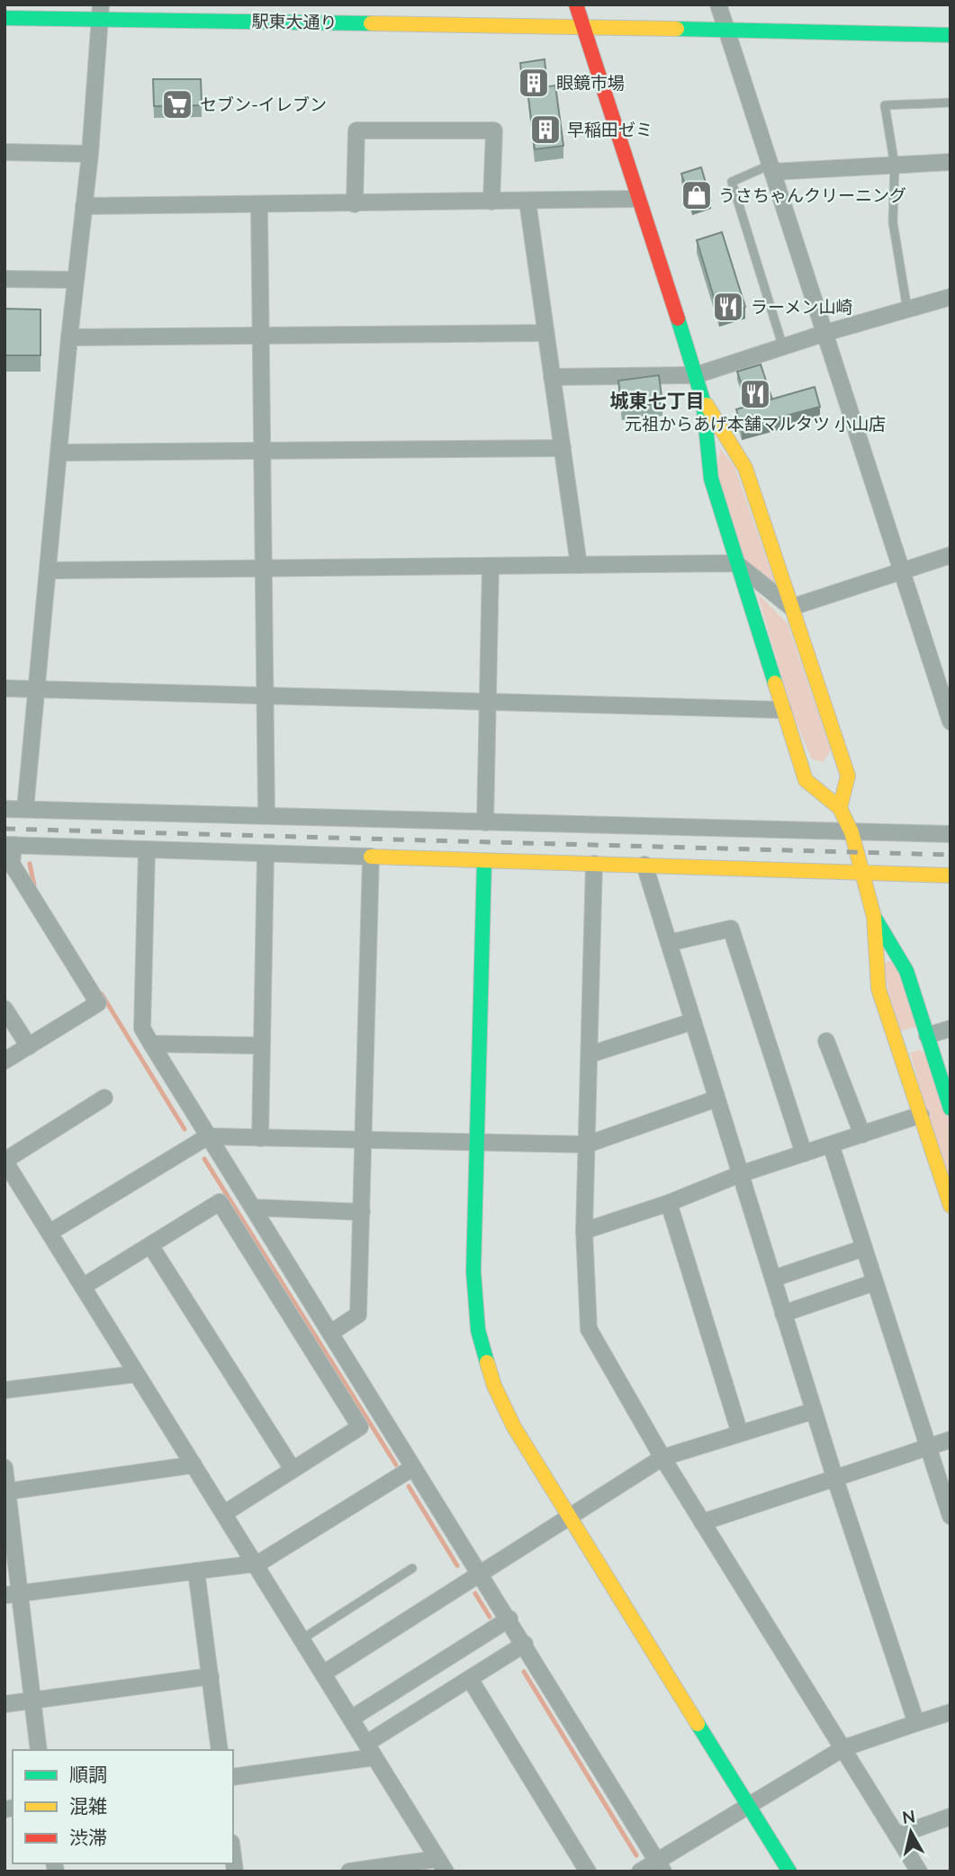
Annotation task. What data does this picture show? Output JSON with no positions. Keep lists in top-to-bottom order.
{
  "streets": {
    "street": ["駅東大通り"]
  },
  "districts": ["城東七丁目"],
  "places": {
    "building": ["眼鏡市場", "早稲田ゼミ"],
    "supermarket": ["セブン-イレブン"],
    "shop": ["うさちゃんクリーニング"],
    "restaurant": ["ラーメン山崎", "元祖からあげ本舗マルタツ 小山店"]
  },
  "legend": ["順調", "混雑", "渋滞"],
  "north": "top"
}
